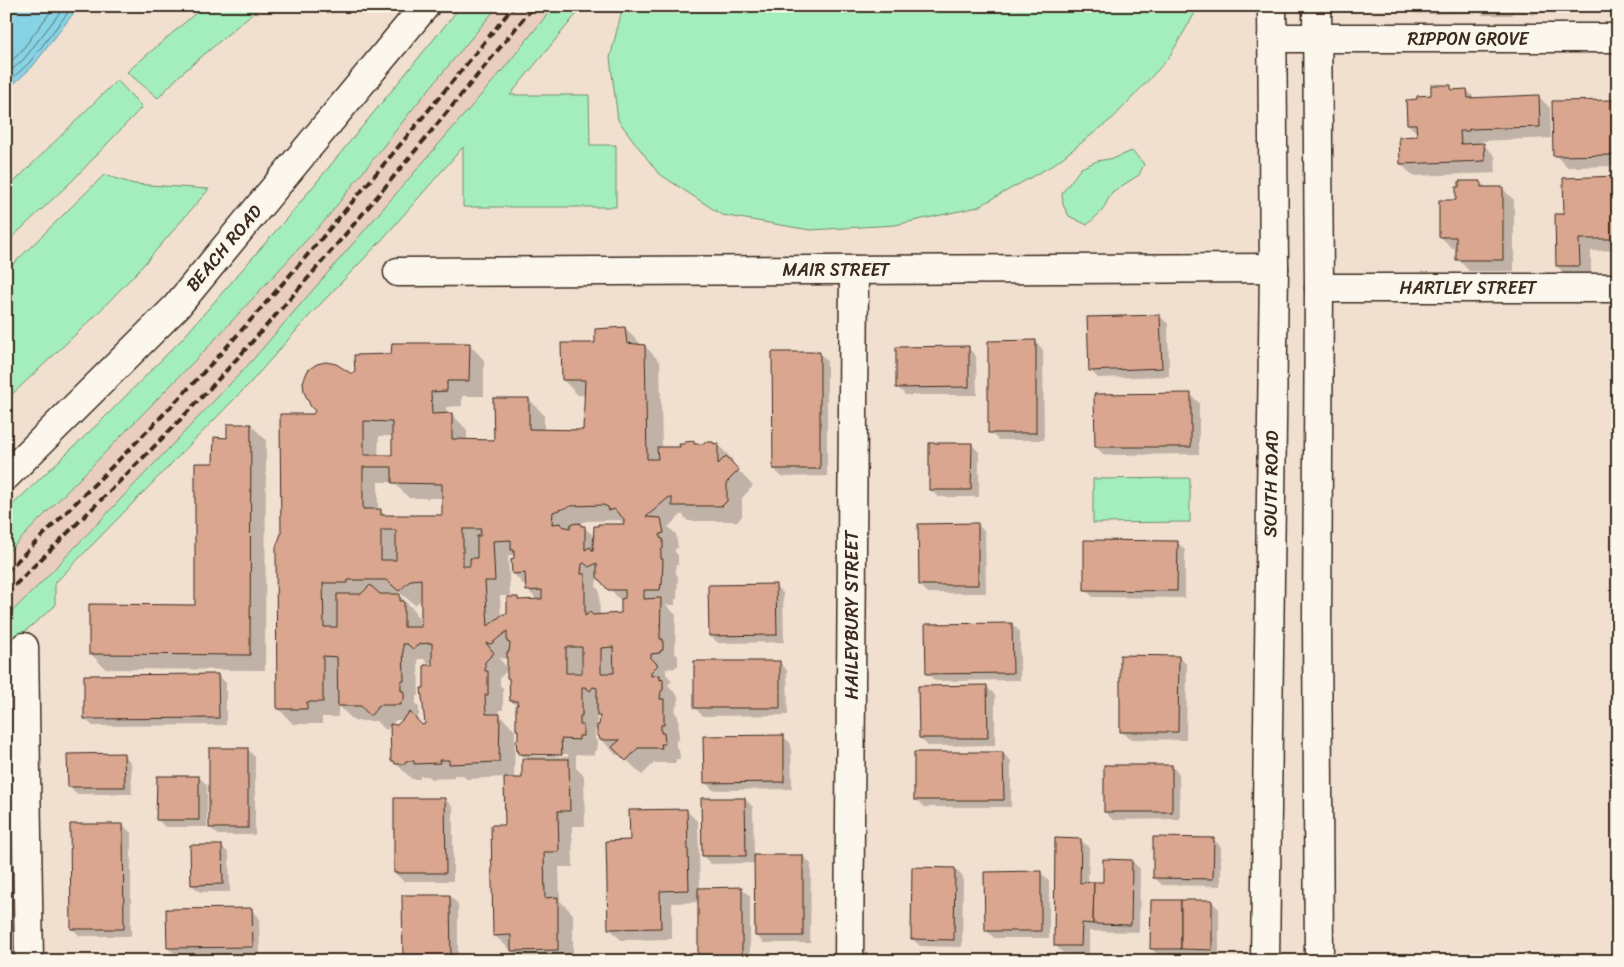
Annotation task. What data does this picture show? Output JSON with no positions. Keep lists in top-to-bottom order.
{
  "streets": {
    "main road": [
      "RIPPON GROVE",
      "BEACH ROAD",
      "MAIR STREET",
      "HARTLEY STREET",
      "SOUTH ROAD",
      "HAILEYBURY STREET"
    ]
  },
  "crossings": [
    ["RIPPON GROVE", "SOUTH ROAD"],
    ["MAIR STREET", "SOUTH ROAD"],
    ["MAIR STREET", "HAILEYBURY STREET"]
  ]
}
